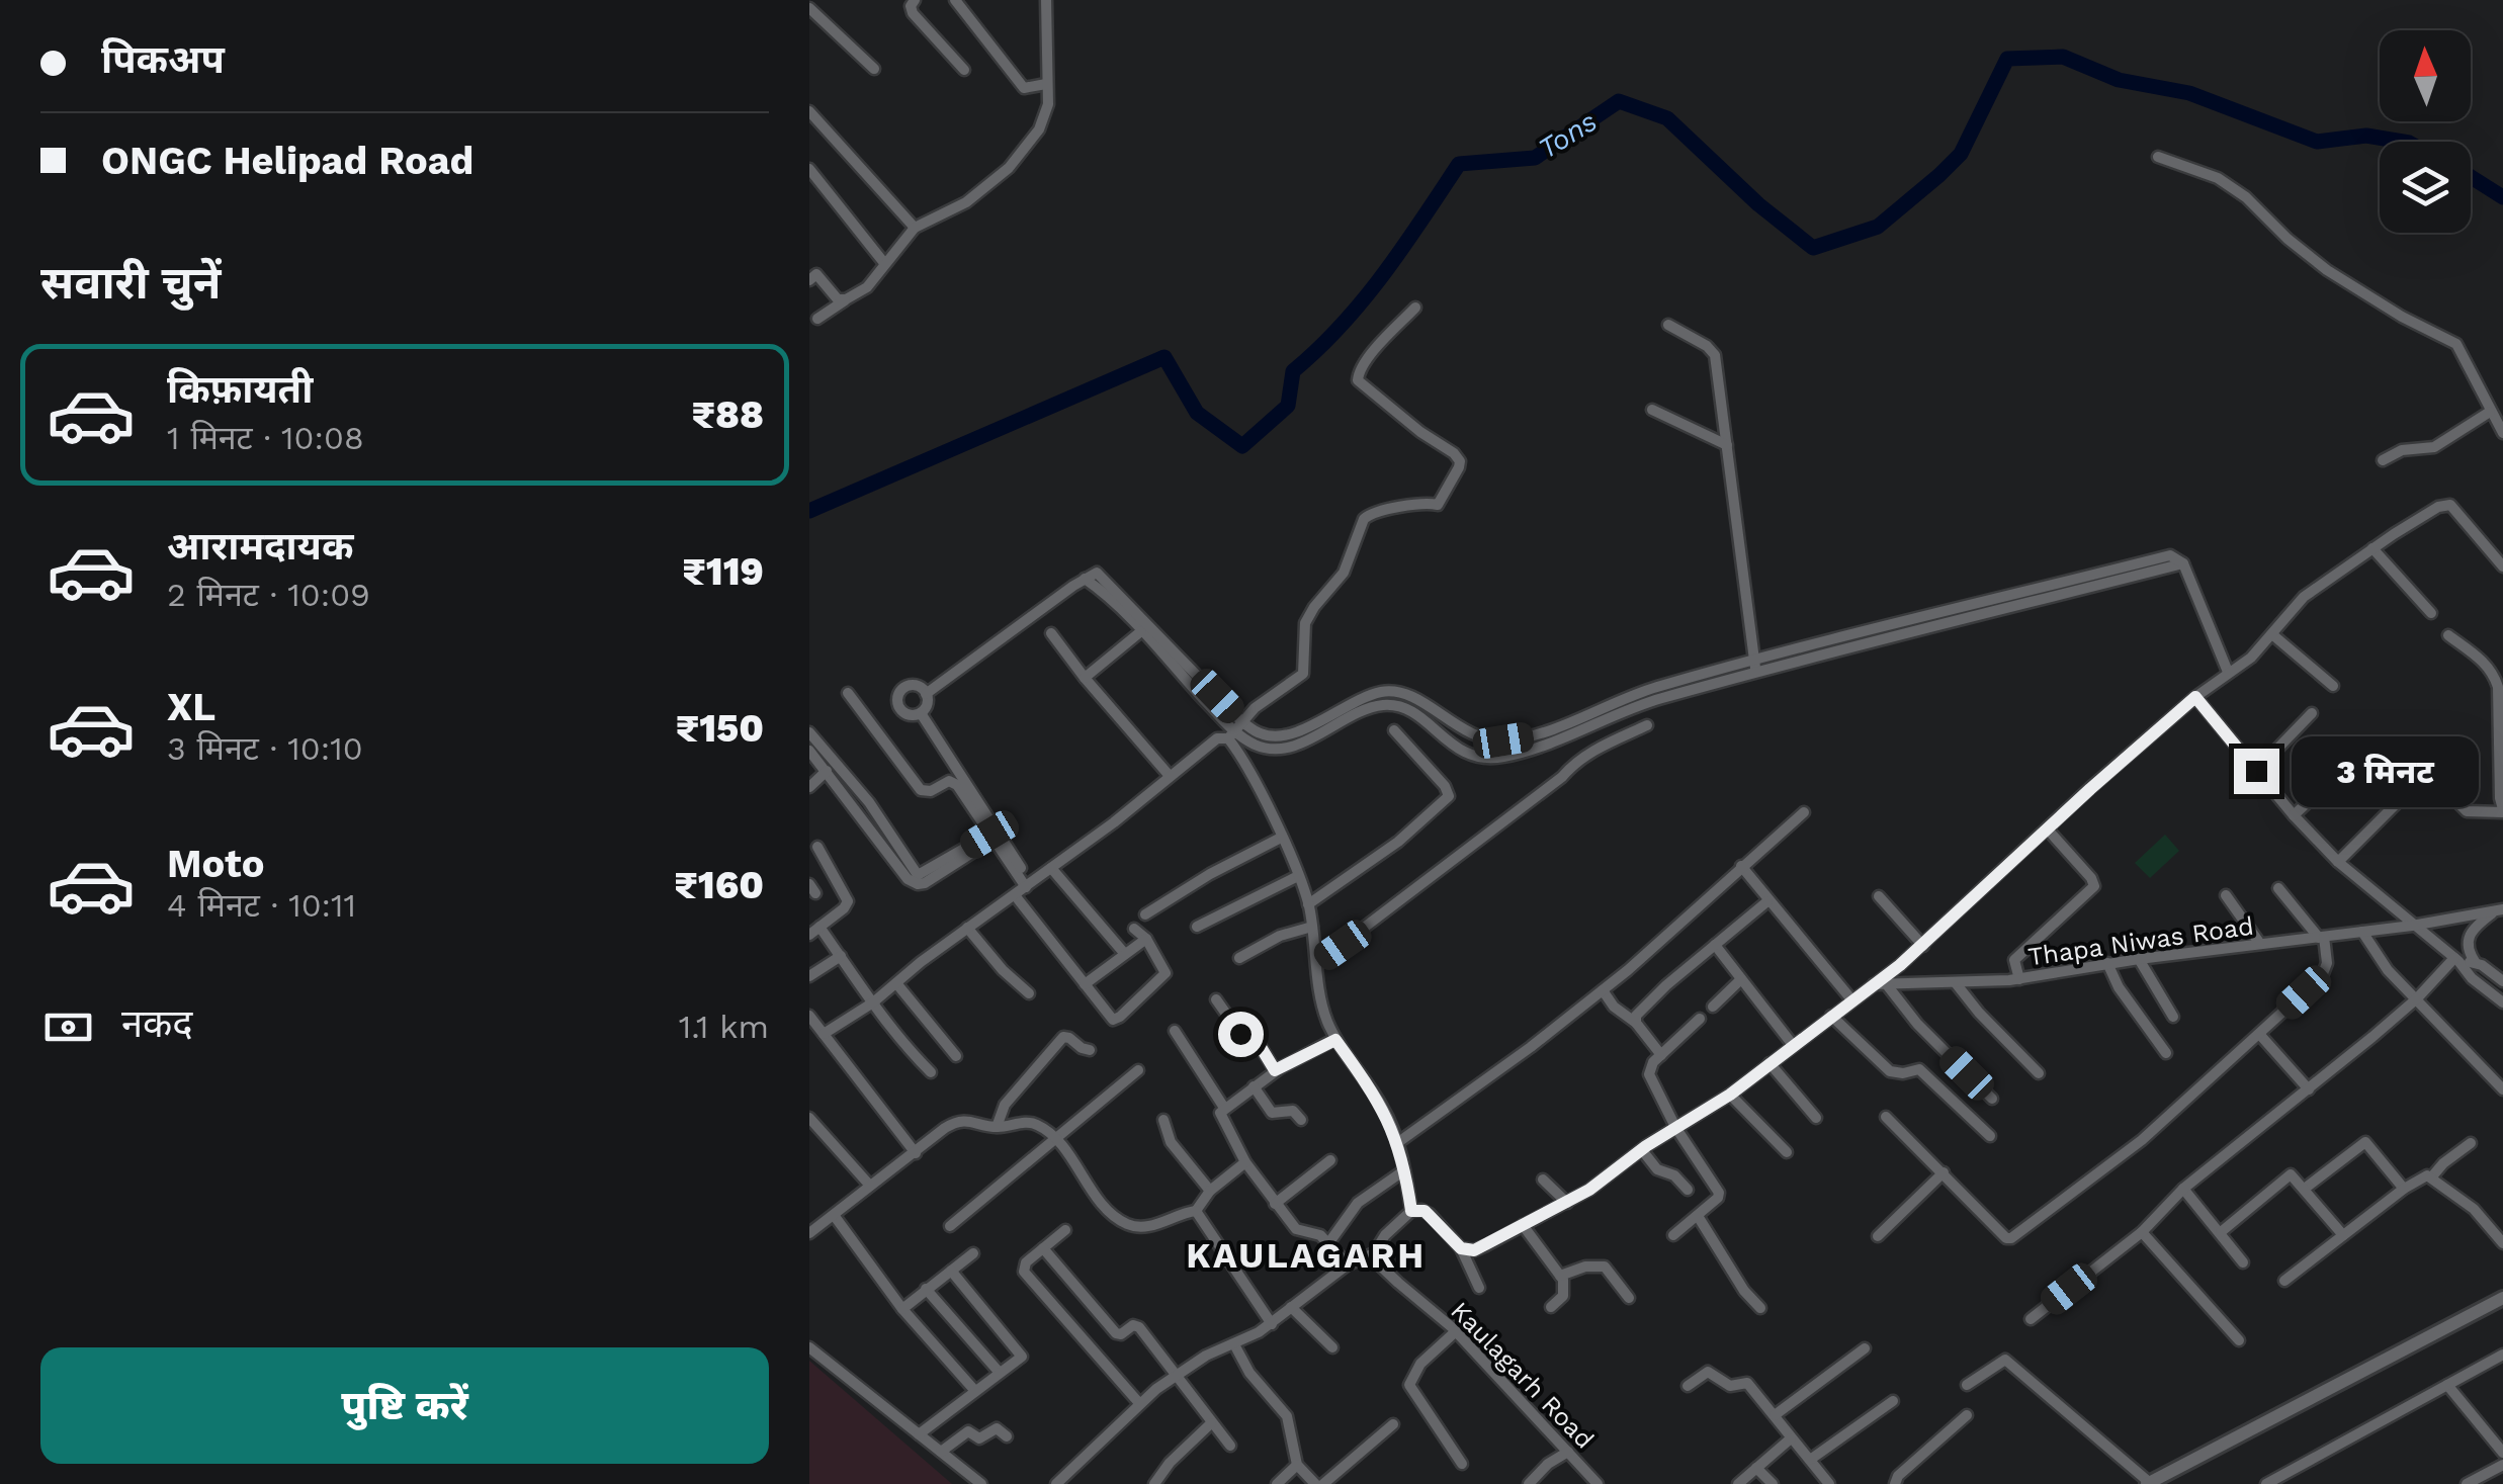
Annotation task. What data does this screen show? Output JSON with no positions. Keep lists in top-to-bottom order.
{
  "streets": {
    "street": ["Thapa Niwas Road", "Kaulagarh Road"]
  },
  "districts": ["KAULAGARH"],
  "water": ["Tons"],
  "north": "top",
  "page": {
    "banner": ["पिकअप", "ONGC Helipad Road"],
    "heading": "सवारी चुनें",
    "list": [
      {
        "name": "किफ़ायती",
        "note": "1 मिनट · 10:08",
        "value": "₹88"
      },
      {
        "name": "आरामदायक",
        "note": "2 मिनट · 10:09",
        "value": "₹119"
      },
      {
        "name": "XL",
        "note": "3 मिनट · 10:10",
        "value": "₹150"
      },
      {
        "name": "Moto",
        "note": "4 मिनट · 10:11",
        "value": "₹160"
      }
    ],
    "bubble": "3 मिनट",
    "pay": ["नकद", "1.1 km"],
    "buttons": "पुष्टि करें"
  }
}
